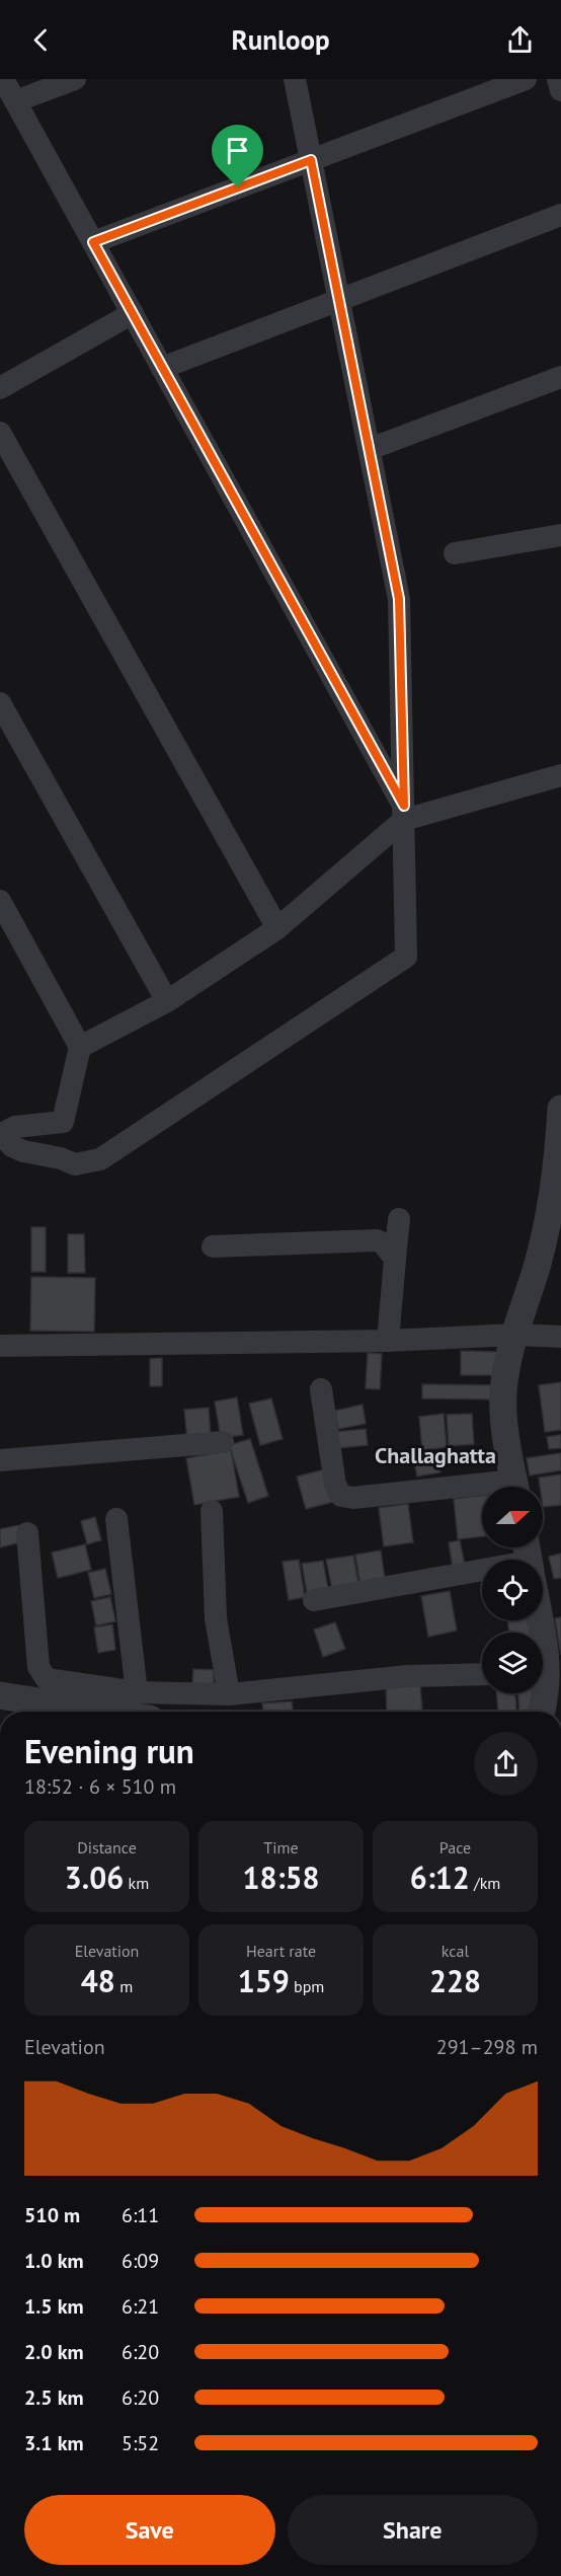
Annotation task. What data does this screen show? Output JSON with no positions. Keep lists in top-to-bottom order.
{
  "districts": ["Challaghatta"],
  "north": "right",
  "page": {
    "header": "Runloop",
    "heading": ["Evening run", "18:52 · 6 × 510 m"],
    "stats": [
      ["Distance", "3.06 km"],
      ["Time", "18:58"],
      ["Pace", "6:12 /km"],
      ["Elevation", "48 m"],
      ["Heart rate", "159 bpm"],
      ["kcal", "228"]
    ],
    "chart": ["Elevation", "291–298 m"],
    "list": [
      {
        "name": "510 m",
        "note": "6:11"
      },
      {
        "name": "1.0 km",
        "note": "6:09"
      },
      {
        "name": "1.5 km",
        "note": "6:21"
      },
      {
        "name": "2.0 km",
        "note": "6:20"
      },
      {
        "name": "2.5 km",
        "note": "6:20"
      },
      {
        "name": "3.1 km",
        "note": "5:52"
      }
    ],
    "buttons": ["Save", "Share"]
  }
}
